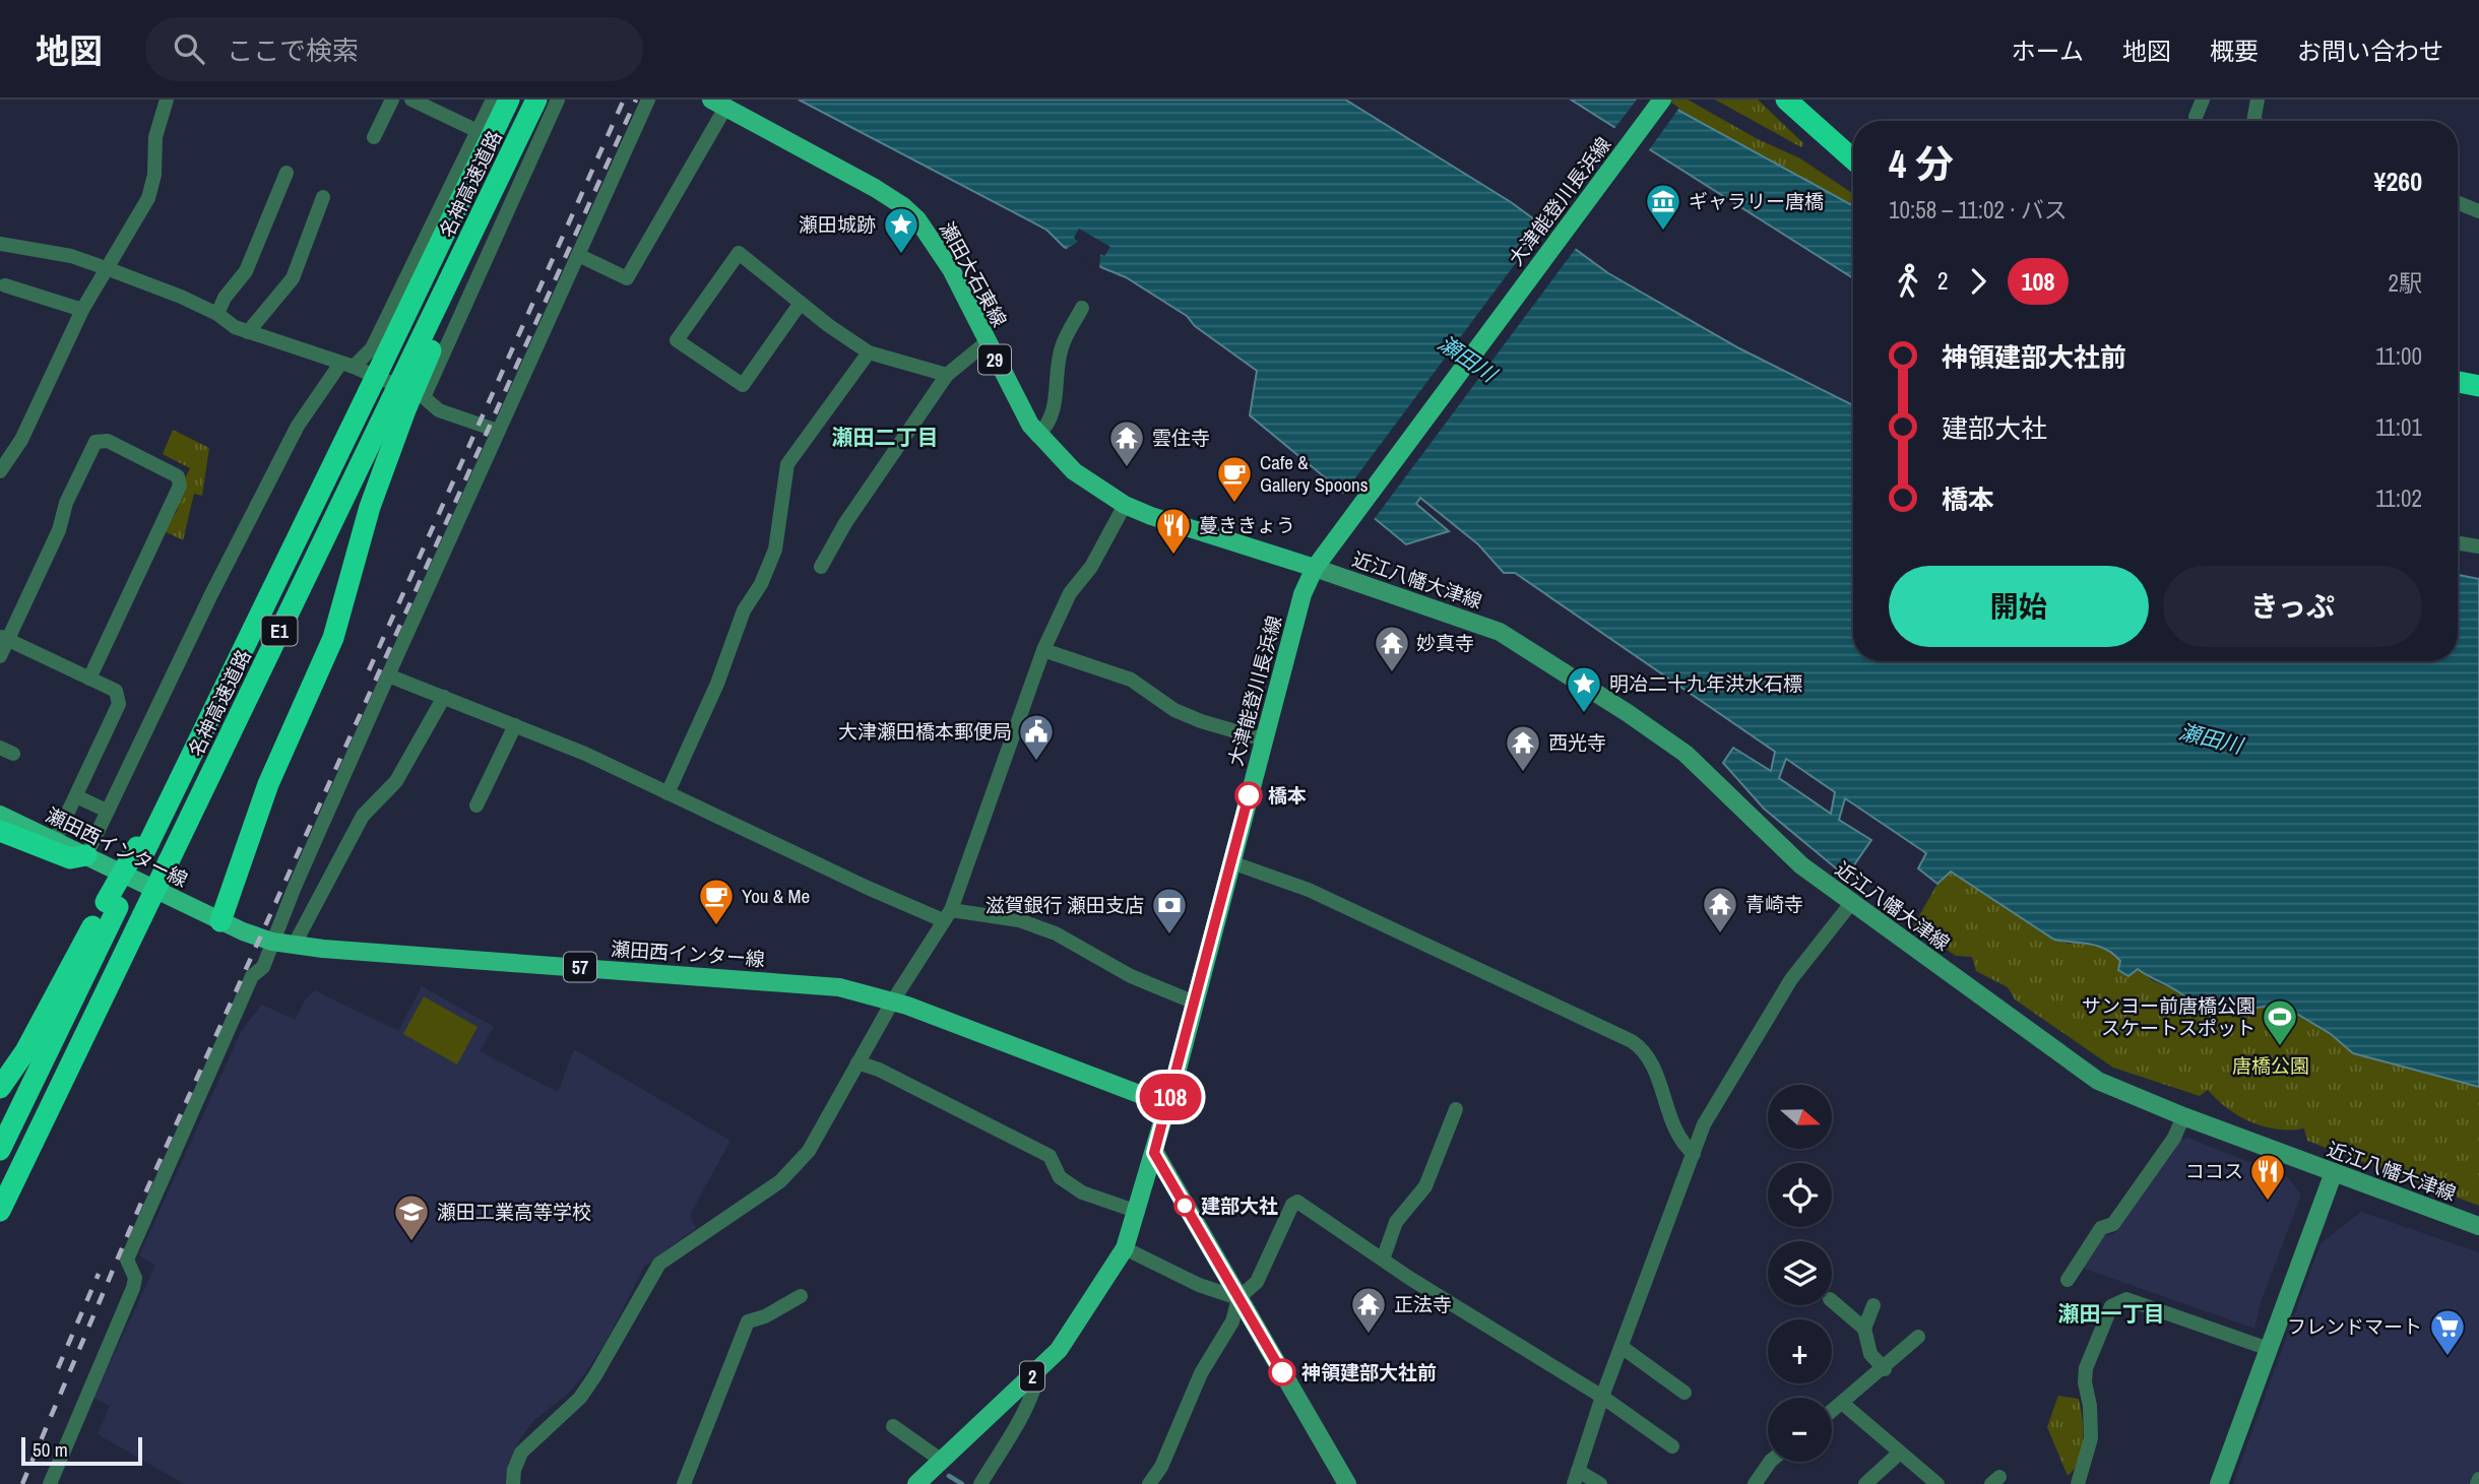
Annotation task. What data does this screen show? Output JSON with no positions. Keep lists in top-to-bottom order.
{
  "streets": {
    "highway": ["名神高速道路", "E1"],
    "main road": [
      "大津能登川長浜線",
      "瀬田大石東線",
      "29",
      "近江八幡大津線",
      "瀬田西インター線",
      "57",
      "2"
    ]
  },
  "crossings": [
    ["大津能登川長浜線", "瀬田大石東線"],
    ["大津能登川長浜線", "近江八幡大津線"],
    ["大津能登川長浜線", "瀬田西インター線"],
    ["瀬田大石東線", "近江八幡大津線"]
  ],
  "districts": ["瀬田二丁目", "瀬田一丁目"],
  "water": ["瀬田川"],
  "parks": ["唐橋公園"],
  "places": {
    "museum": ["ギャラリー唐橋"],
    "place": ["瀬田城跡", "明冶二十九年洪水石標"],
    "temple": [
      "雲住寺",
      "妙真寺",
      "西光寺",
      "青崎寺",
      "正法寺"
    ],
    "cafe": ["Cafe & Gallery Spoons", "You & Me"],
    "restaurant": ["蔓ききょう", "ココス"],
    "public building": ["大津瀬田橋本郵便局"],
    "other": ["橋本", "建部大社", "神領建部大社前"],
    "bank": ["滋賀銀行 瀬田支店"],
    "sports": ["サンヨー前唐橋公園 スケートスポット"],
    "school or university": ["瀬田工業高等学校"],
    "supermarket": ["フレンドマート"]
  },
  "lines": ["bus line 108"],
  "scale_bar": "50 m",
  "north": "right",
  "page": {
    "header": "地図",
    "search": "ここで検索",
    "nav": [
      "ホーム",
      "地図",
      "概要",
      "お問い合わせ"
    ],
    "on_map": "108",
    "heading": ["4 分", "10:58 – 11:02 · バス", "¥260"],
    "legs": ["2", "108", "2駅"],
    "list": [
      {
        "name": "神領建部大社前",
        "value": "11:00"
      },
      {
        "name": "建部大社",
        "value": "11:01"
      },
      {
        "name": "橋本",
        "value": "11:02"
      }
    ],
    "buttons": ["開始", "きっぷ"],
    "map_buttons": ["+", "−"],
    "scale": "50 m"
  }
}
